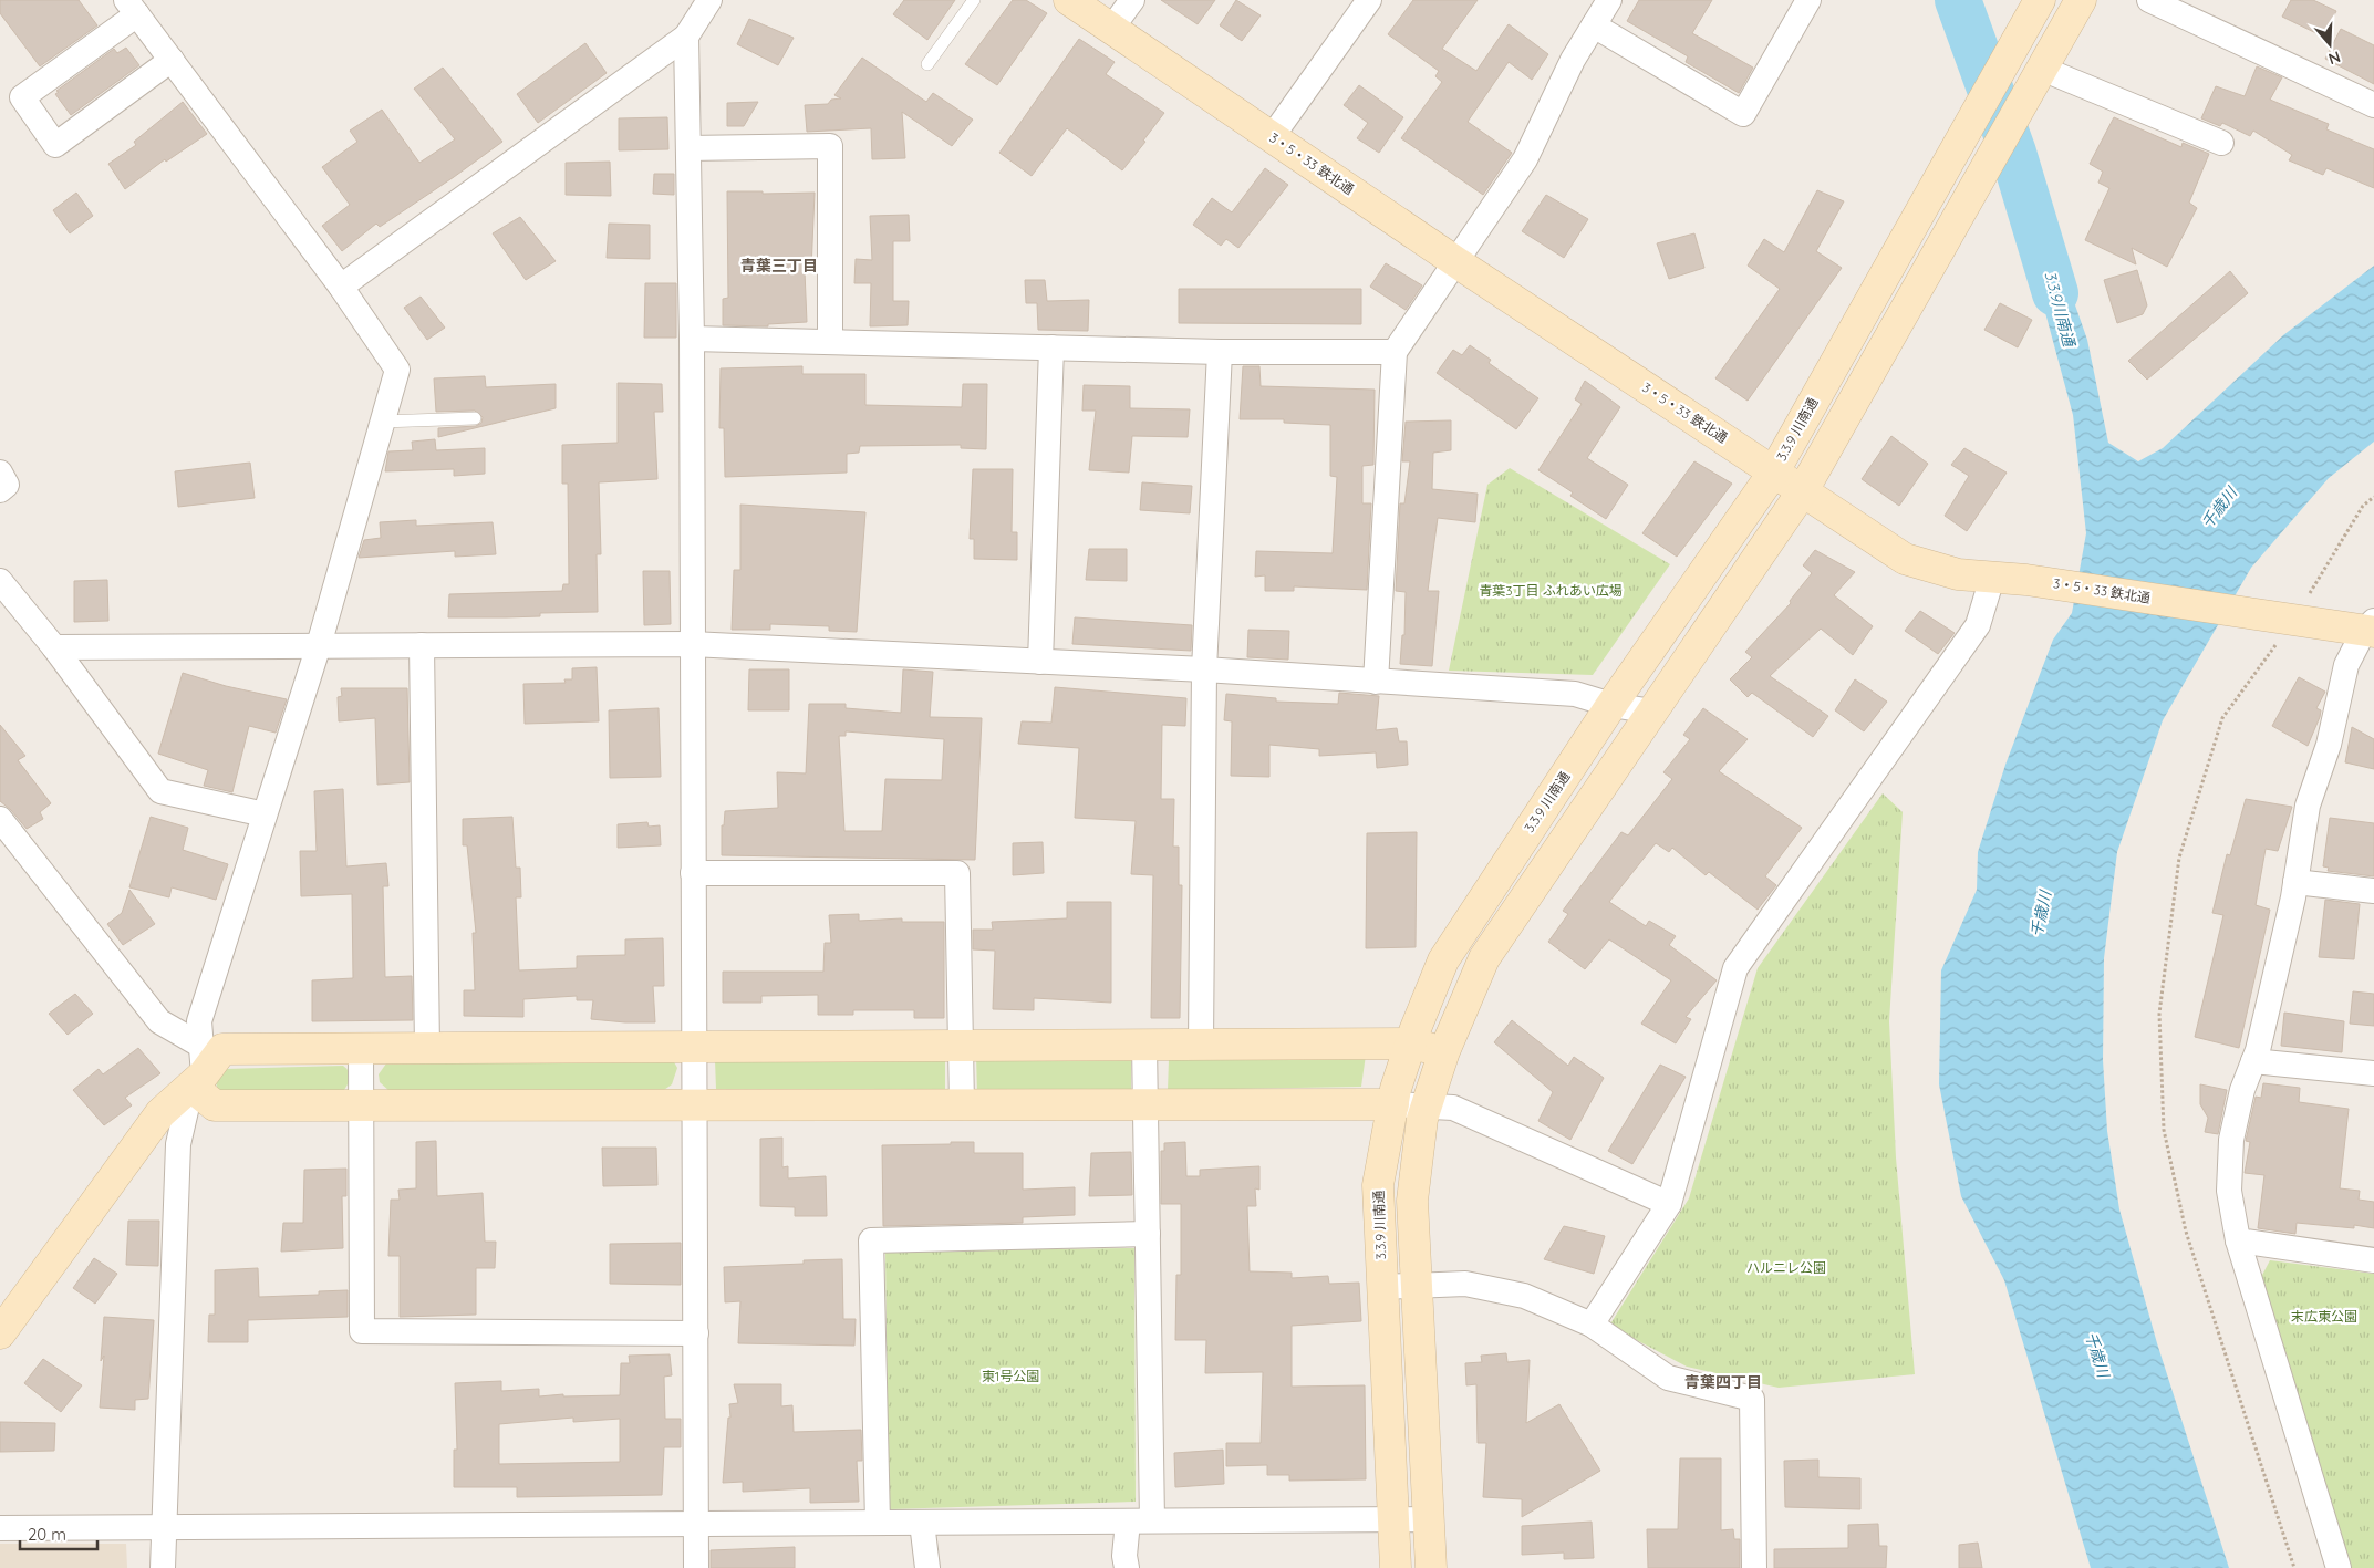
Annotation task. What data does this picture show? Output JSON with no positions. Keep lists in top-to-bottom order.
{
  "streets": {
    "street": ["3・5・33 鉄北通", "3.3.9 川南通"]
  },
  "crossings": [
    ["3・5・33 鉄北通", "3.3.9 川南通"]
  ],
  "districts": ["青葉三丁目", "青葉四丁目"],
  "water": ["3.3.9川南通", "千歳川"],
  "parks": [
    "青葉3丁目 ふれあい広場",
    "ハルニレ公園",
    "末広東公園",
    "東1号公園"
  ],
  "scale_bar": "20 m",
  "north": "bottom"
}
